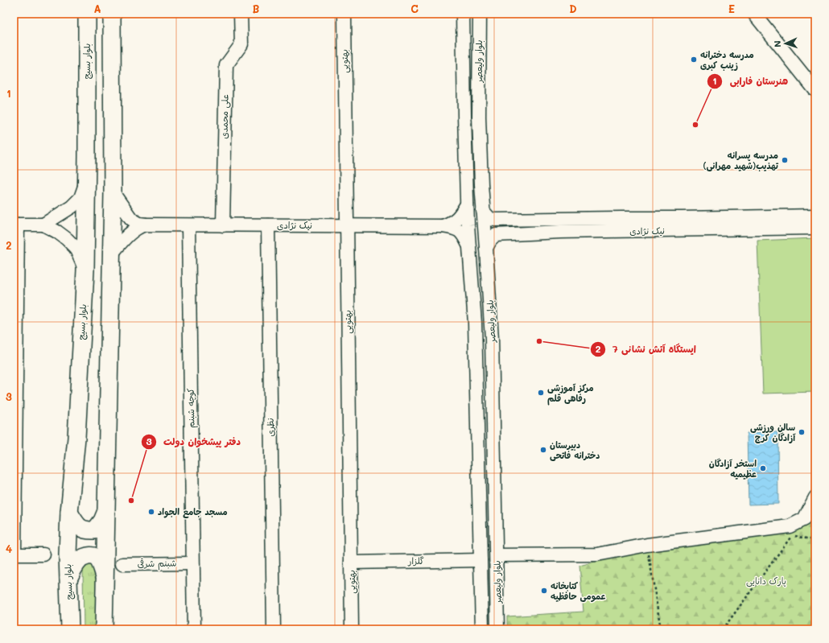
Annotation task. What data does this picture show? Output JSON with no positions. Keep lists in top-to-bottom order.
{
  "streets": {
    "main road": ["بلوار بسیج"],
    "street": [
      "بهتویی",
      "بلوار ولیعصر",
      "علی محمدی",
      "نیک نژادی",
      "کوچه شبنم",
      "نظری",
      "گلزار",
      "شبنم شرقی"
    ]
  },
  "crossings": [
    ["بهتویی", "نیک نژادی"],
    ["بهتویی", "گلزار"],
    ["بلوار ولیعصر", "گلزار"],
    ["علی محمدی", "نیک نژادی"],
    ["نیک نژادی", "کوچه شبنم"],
    ["نیک نژادی", "نظری"],
    ["کوچه شبنم", "شبنم شرقی"]
  ],
  "parks": ["پارک دانایی"],
  "places": [
    "مدرسه دخترانه زینب کبری",
    "هنرستان فارابی",
    "مدرسه پسرانه تهذیب(شهید مهرانی)",
    "ایستگاه آتش نشانی 7",
    "مرکز آموزشی رفاهی قلم",
    "سالن ورزشی آزادگان کرج",
    "دبیرستان دخترانه فاتحی",
    "استخر آزادگان عظیمیه",
    "دفتر پیشخوان دولت",
    "مسجد جامع الجواد",
    "کتابخانه عمومی حافظیه"
  ],
  "north": "left",
  "grid": {
    "columns": [
      "A",
      "B",
      "C",
      "D",
      "E"
    ],
    "rows": [
      "1",
      "2",
      "3",
      "4"
    ]
  }
}
